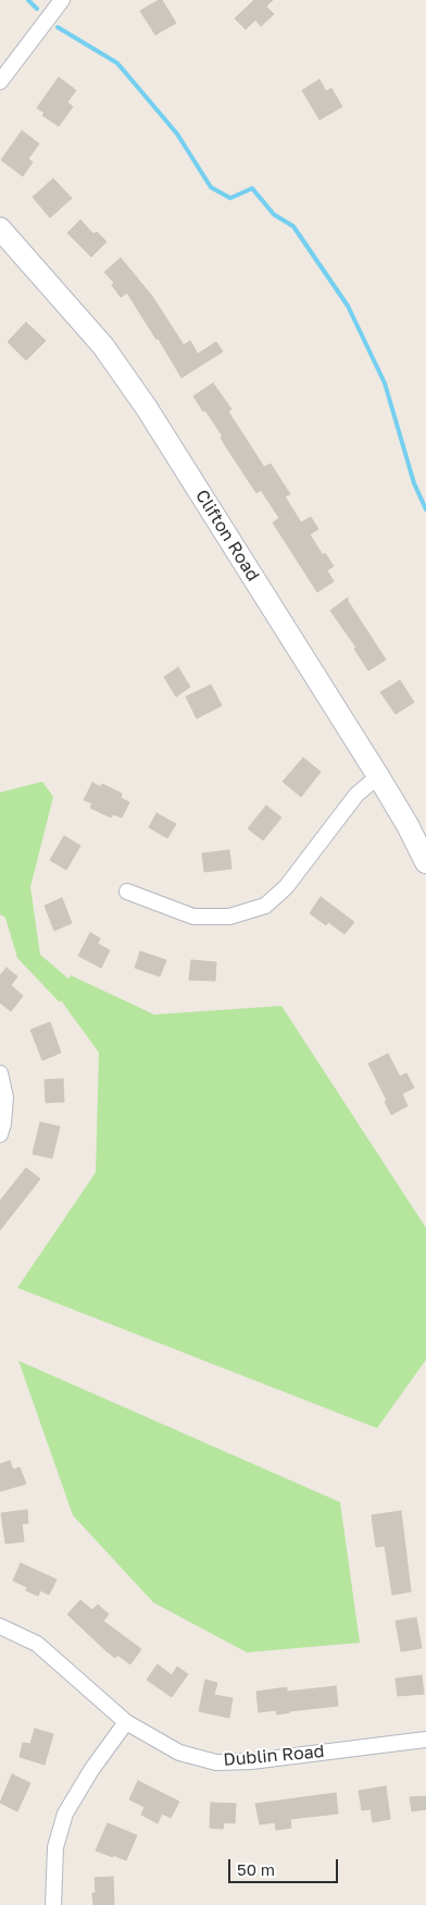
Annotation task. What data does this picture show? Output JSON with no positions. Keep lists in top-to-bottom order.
{
  "streets": {
    "main road": ["Clifton Road"],
    "street": ["Dublin Road"]
  },
  "scale_bar": "50 m"
}
